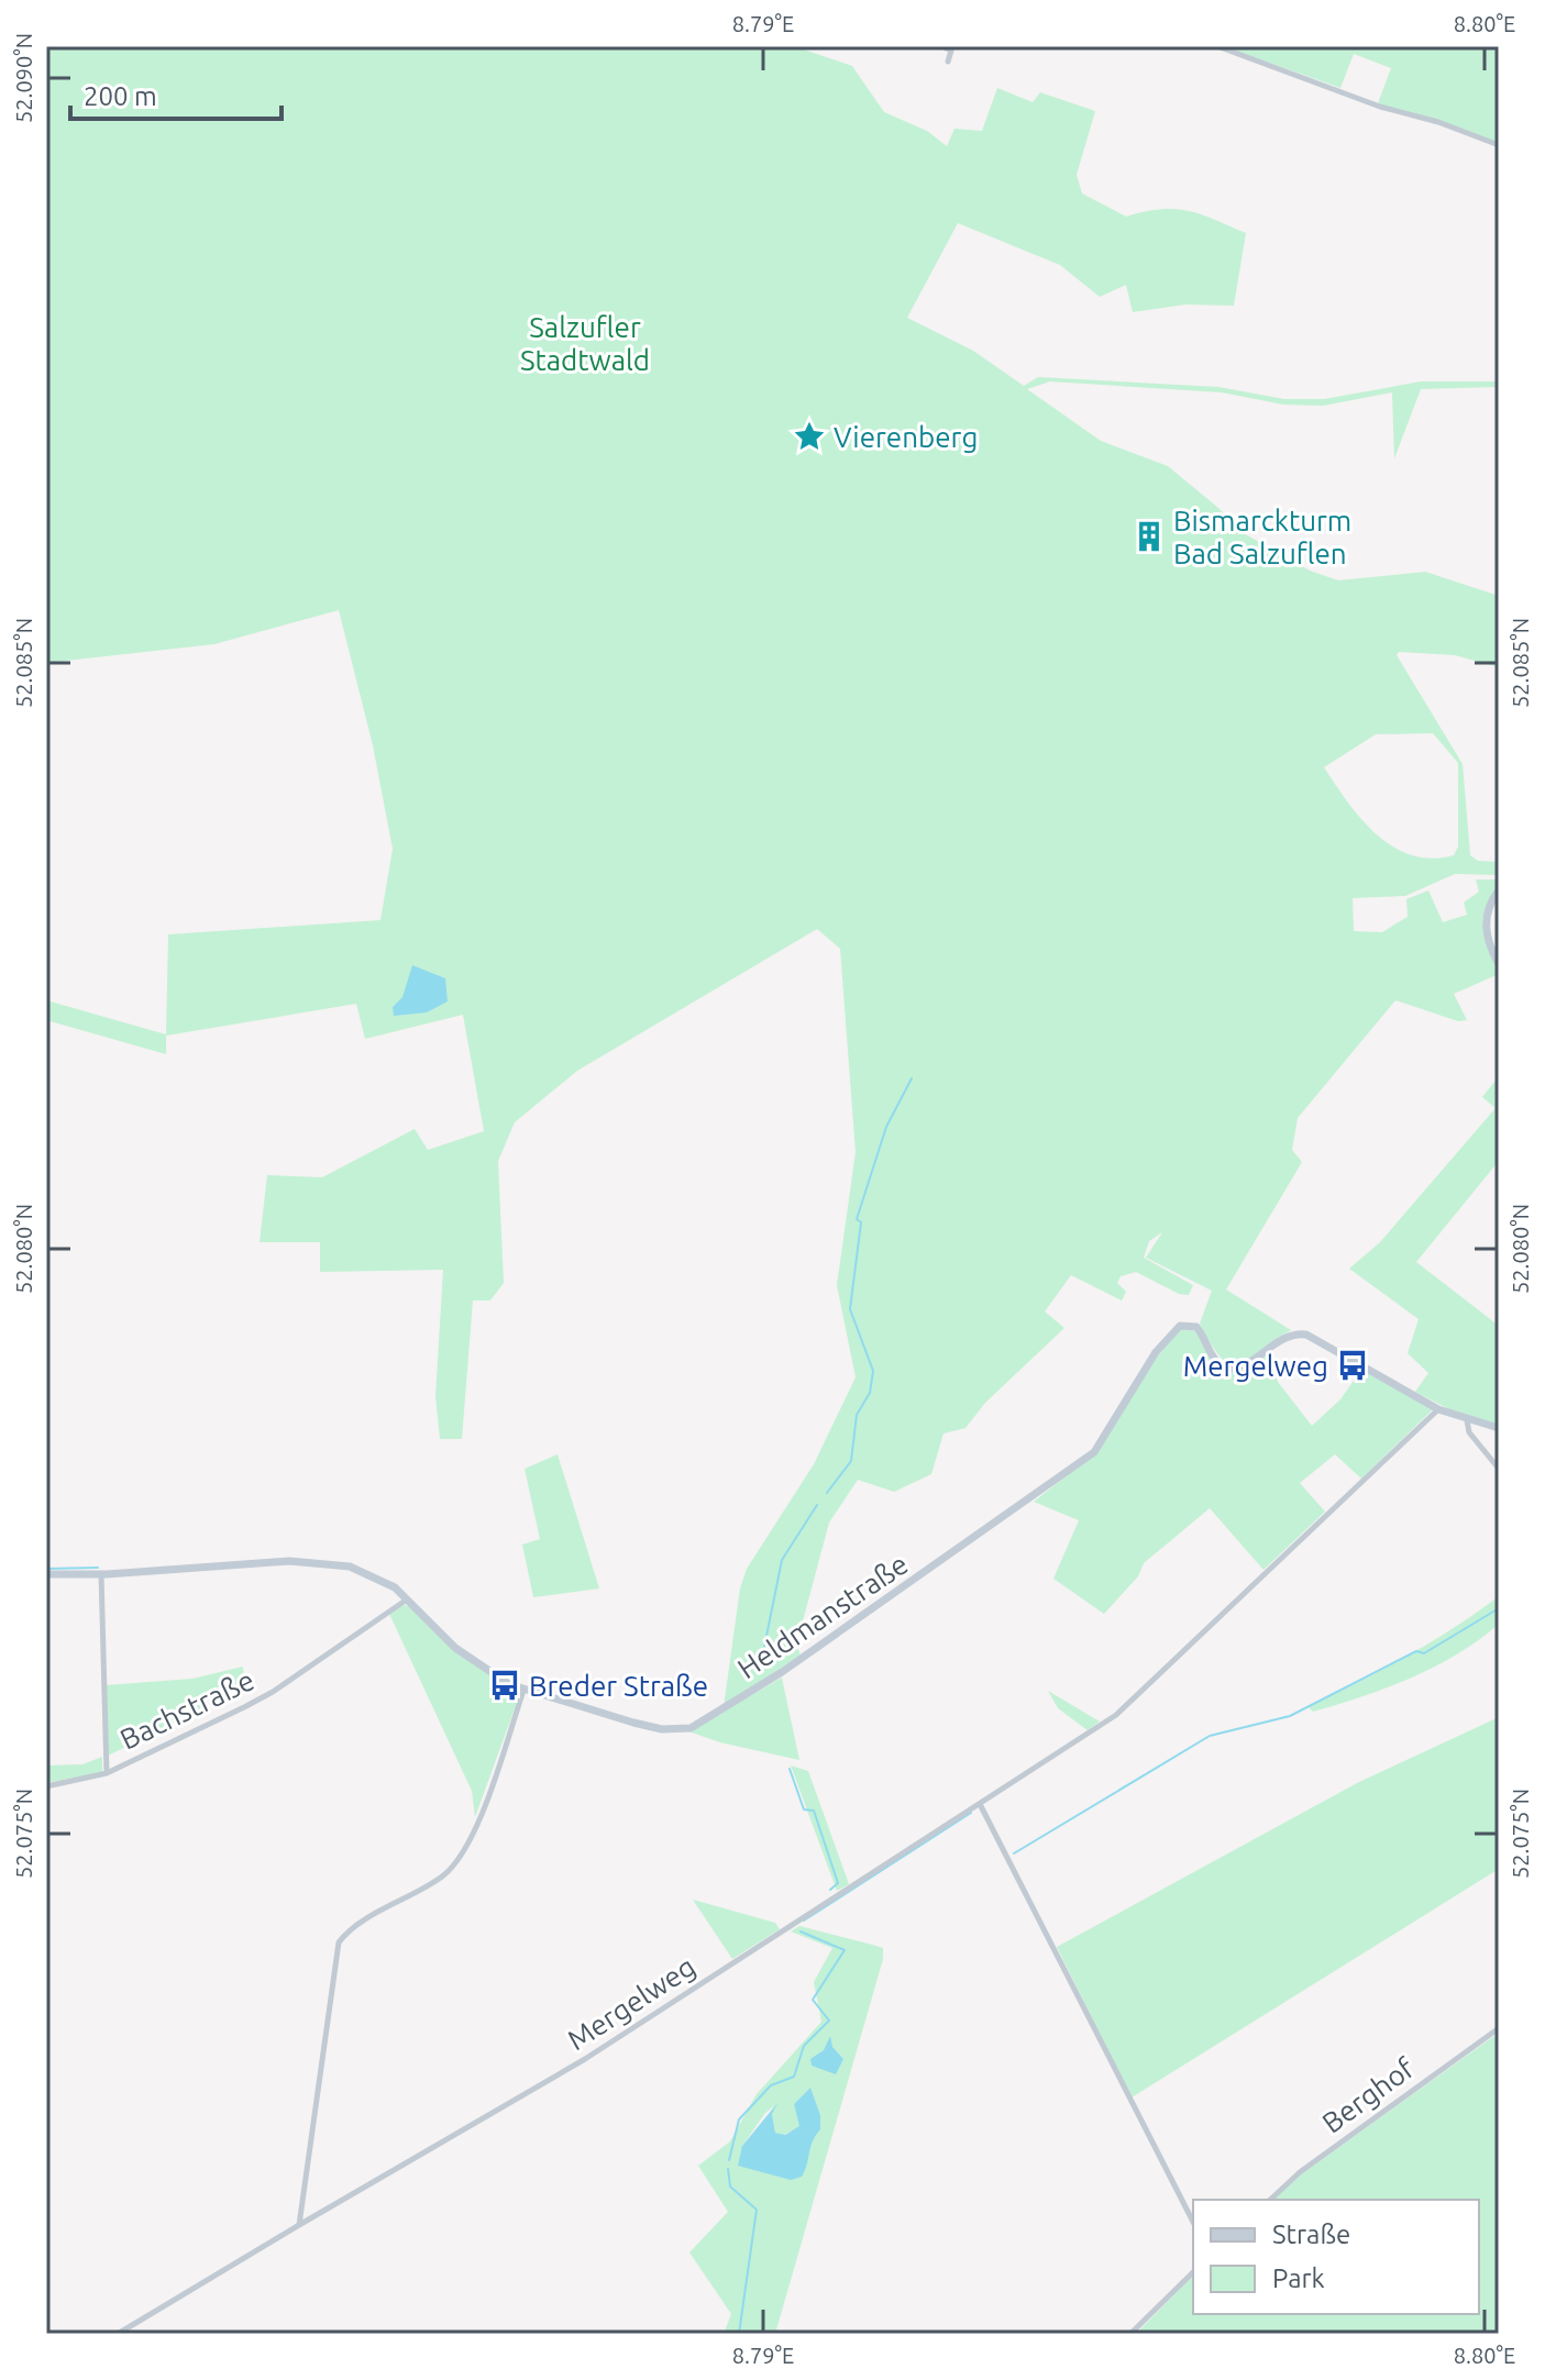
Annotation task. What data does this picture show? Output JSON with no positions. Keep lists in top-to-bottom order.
{
  "streets": {
    "main road": ["Heldmanstraße"],
    "street": ["Bachstraße", "Mergelweg", "Berghof"]
  },
  "crossings": [
    ["Heldmanstraße", "Bachstraße"],
    ["Heldmanstraße", "Mergelweg"]
  ],
  "parks": ["Salzufler Stadtwald"],
  "places": {
    "place": ["Vierenberg"],
    "building": ["Bismarckturm Bad Salzuflen"],
    "bus stop": ["Mergelweg", "Breder Straße"]
  },
  "legend": ["Straße", "Park"],
  "scale_bar": "200 m",
  "coordinates": [
    "8.79°E",
    "8.80°E",
    "52.090°N",
    "52.085°N",
    "52.080°N",
    "52.075°N"
  ]
}
